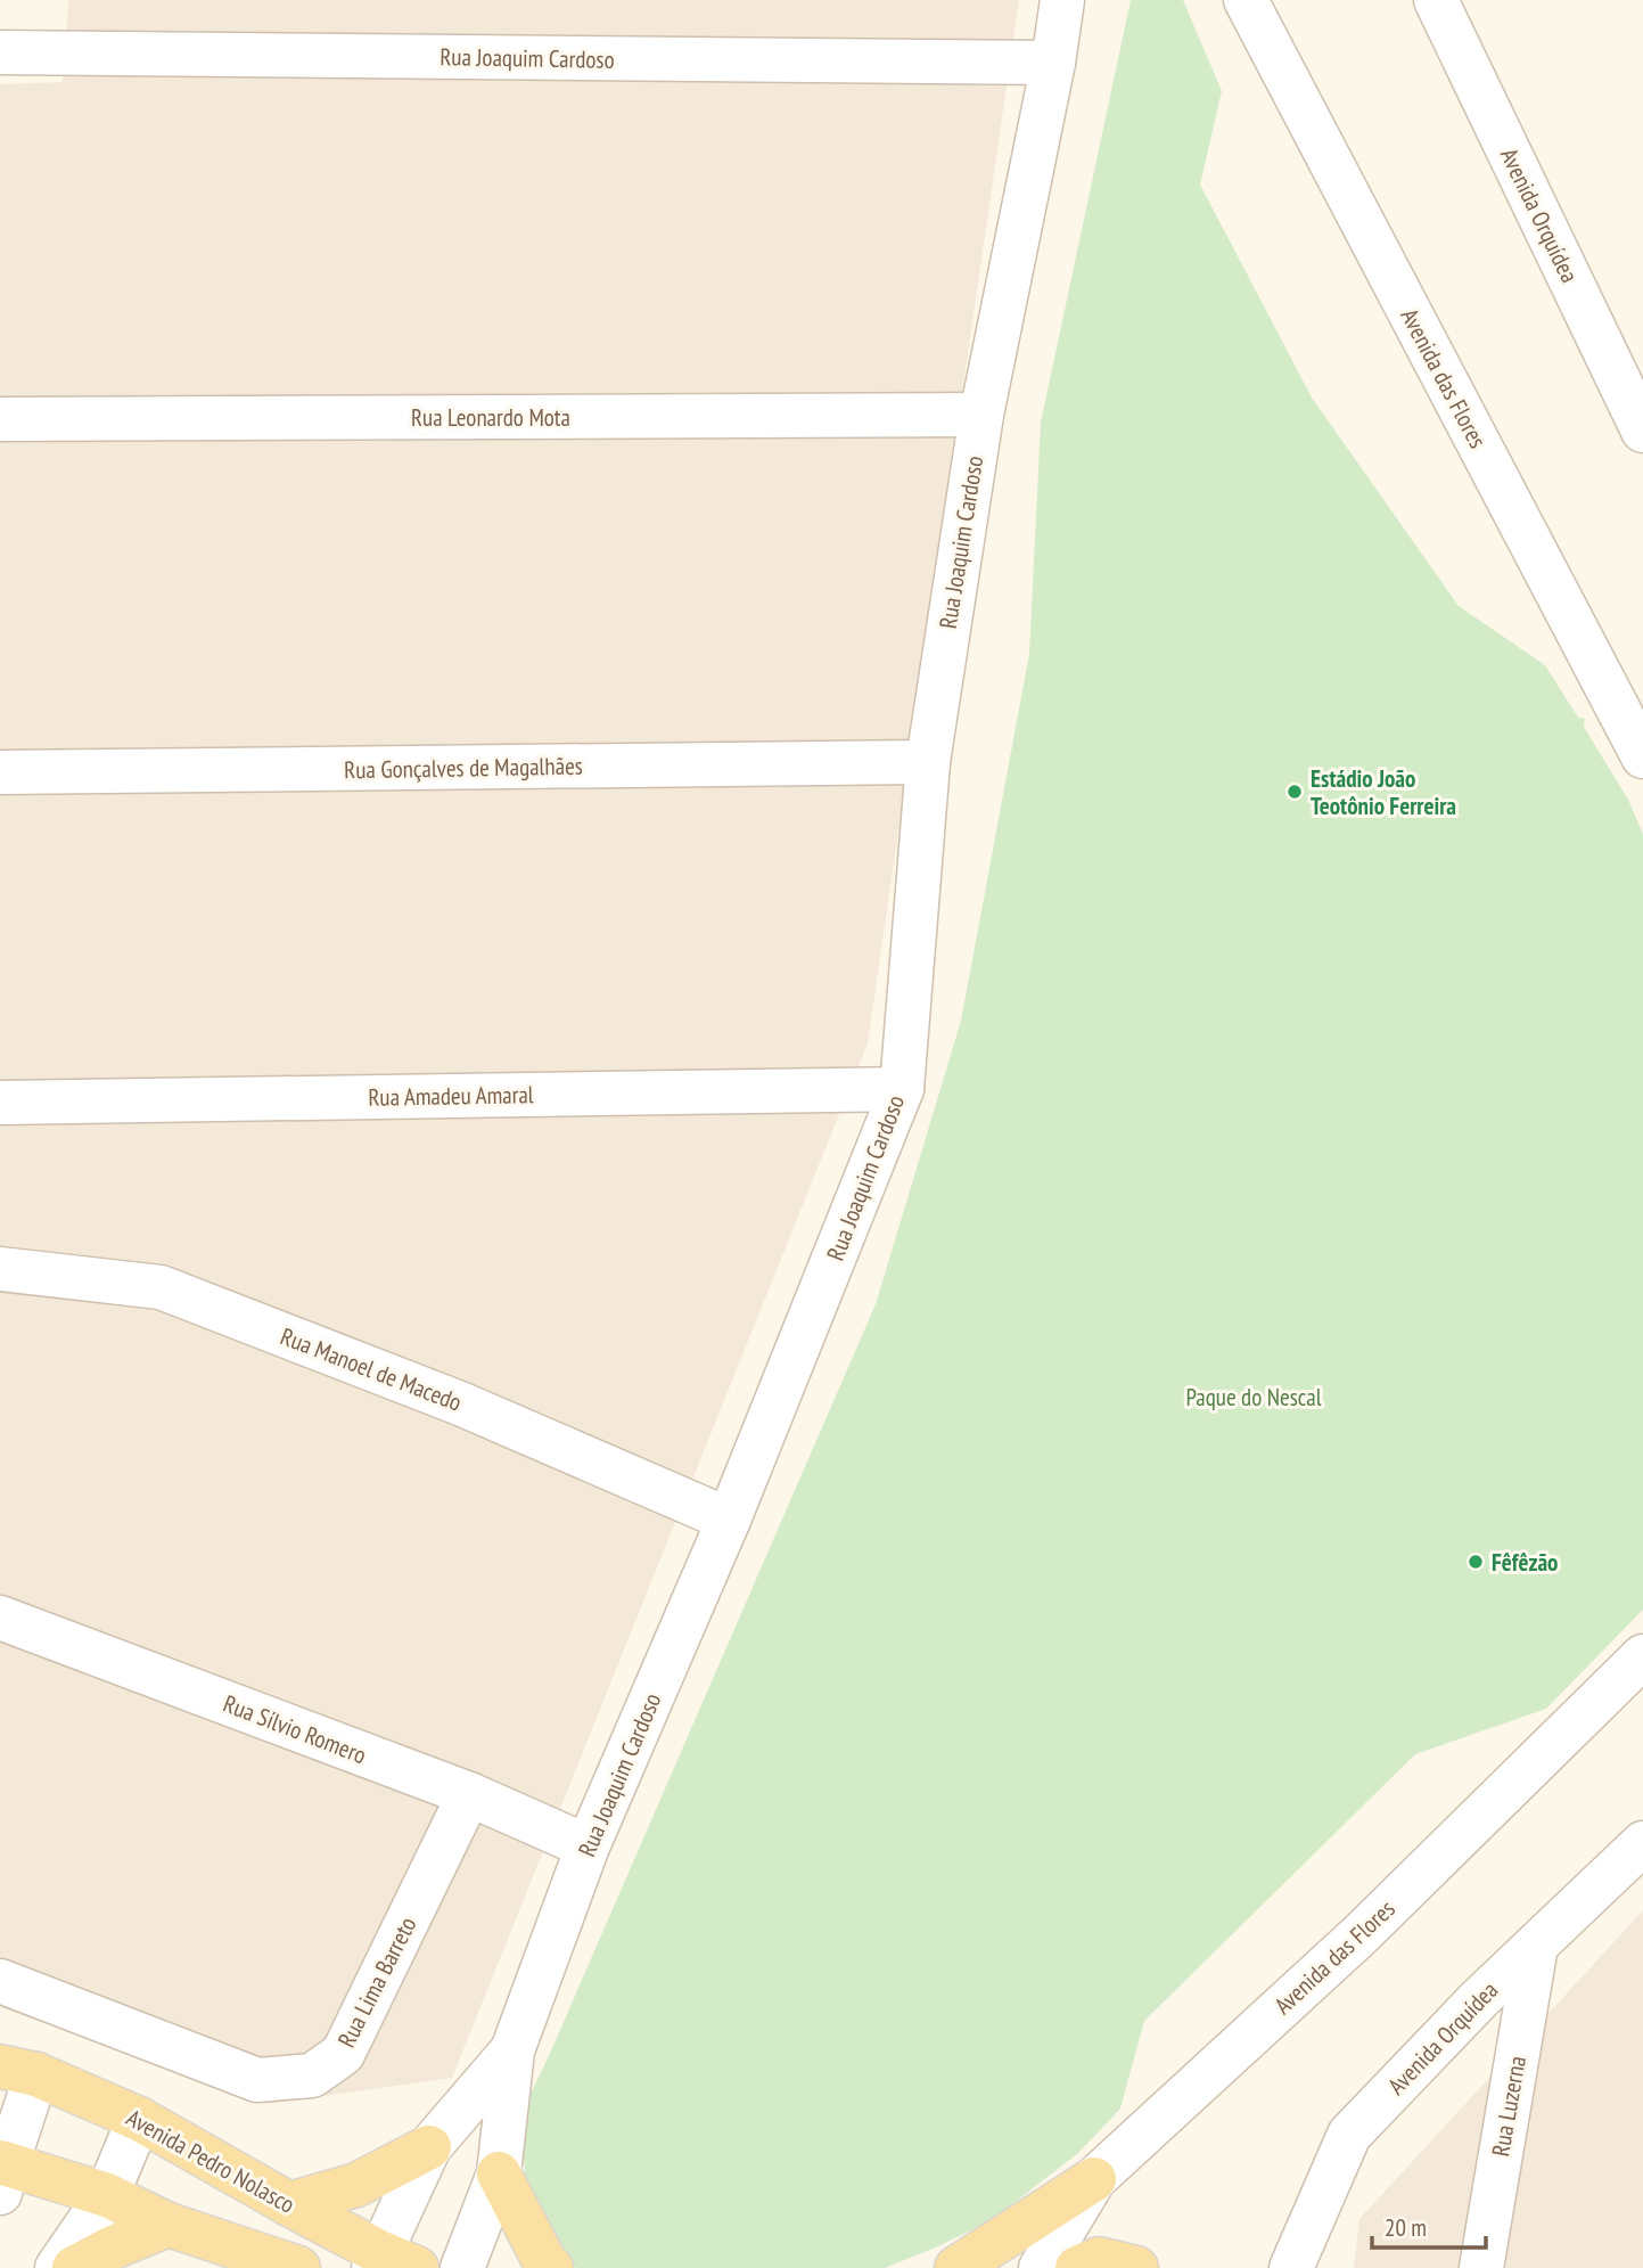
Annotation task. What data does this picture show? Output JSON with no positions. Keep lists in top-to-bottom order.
{
  "streets": {
    "main road": ["Avenida Pedro Nolasco"],
    "street": [
      "Rua Joaquim Cardoso",
      "Avenida Orquídea",
      "Avenida das Flores",
      "Rua Leonardo Mota",
      "Rua Gonçalves de Magalhães",
      "Rua Amadeu Amaral",
      "Rua Manoel de Macedo",
      "Rua Sílvio Romero",
      "Rua Lima Barreto",
      "Rua Luzerna"
    ]
  },
  "crossings": [
    ["Rua Joaquim Cardoso", "Rua Leonardo Mota"],
    ["Rua Joaquim Cardoso", "Rua Gonçalves de Magalhães"],
    ["Rua Joaquim Cardoso", "Rua Amadeu Amaral"],
    ["Rua Joaquim Cardoso", "Rua Manoel de Macedo"],
    ["Rua Joaquim Cardoso", "Rua Sílvio Romero"],
    ["Avenida Orquídea", "Rua Luzerna"],
    ["Rua Sílvio Romero", "Rua Lima Barreto"]
  ],
  "parks": ["Paque do Nescal"],
  "places": ["Estádio João Teotônio Ferreira", "Fêfêzão"],
  "scale_bar": "20 m"
}
